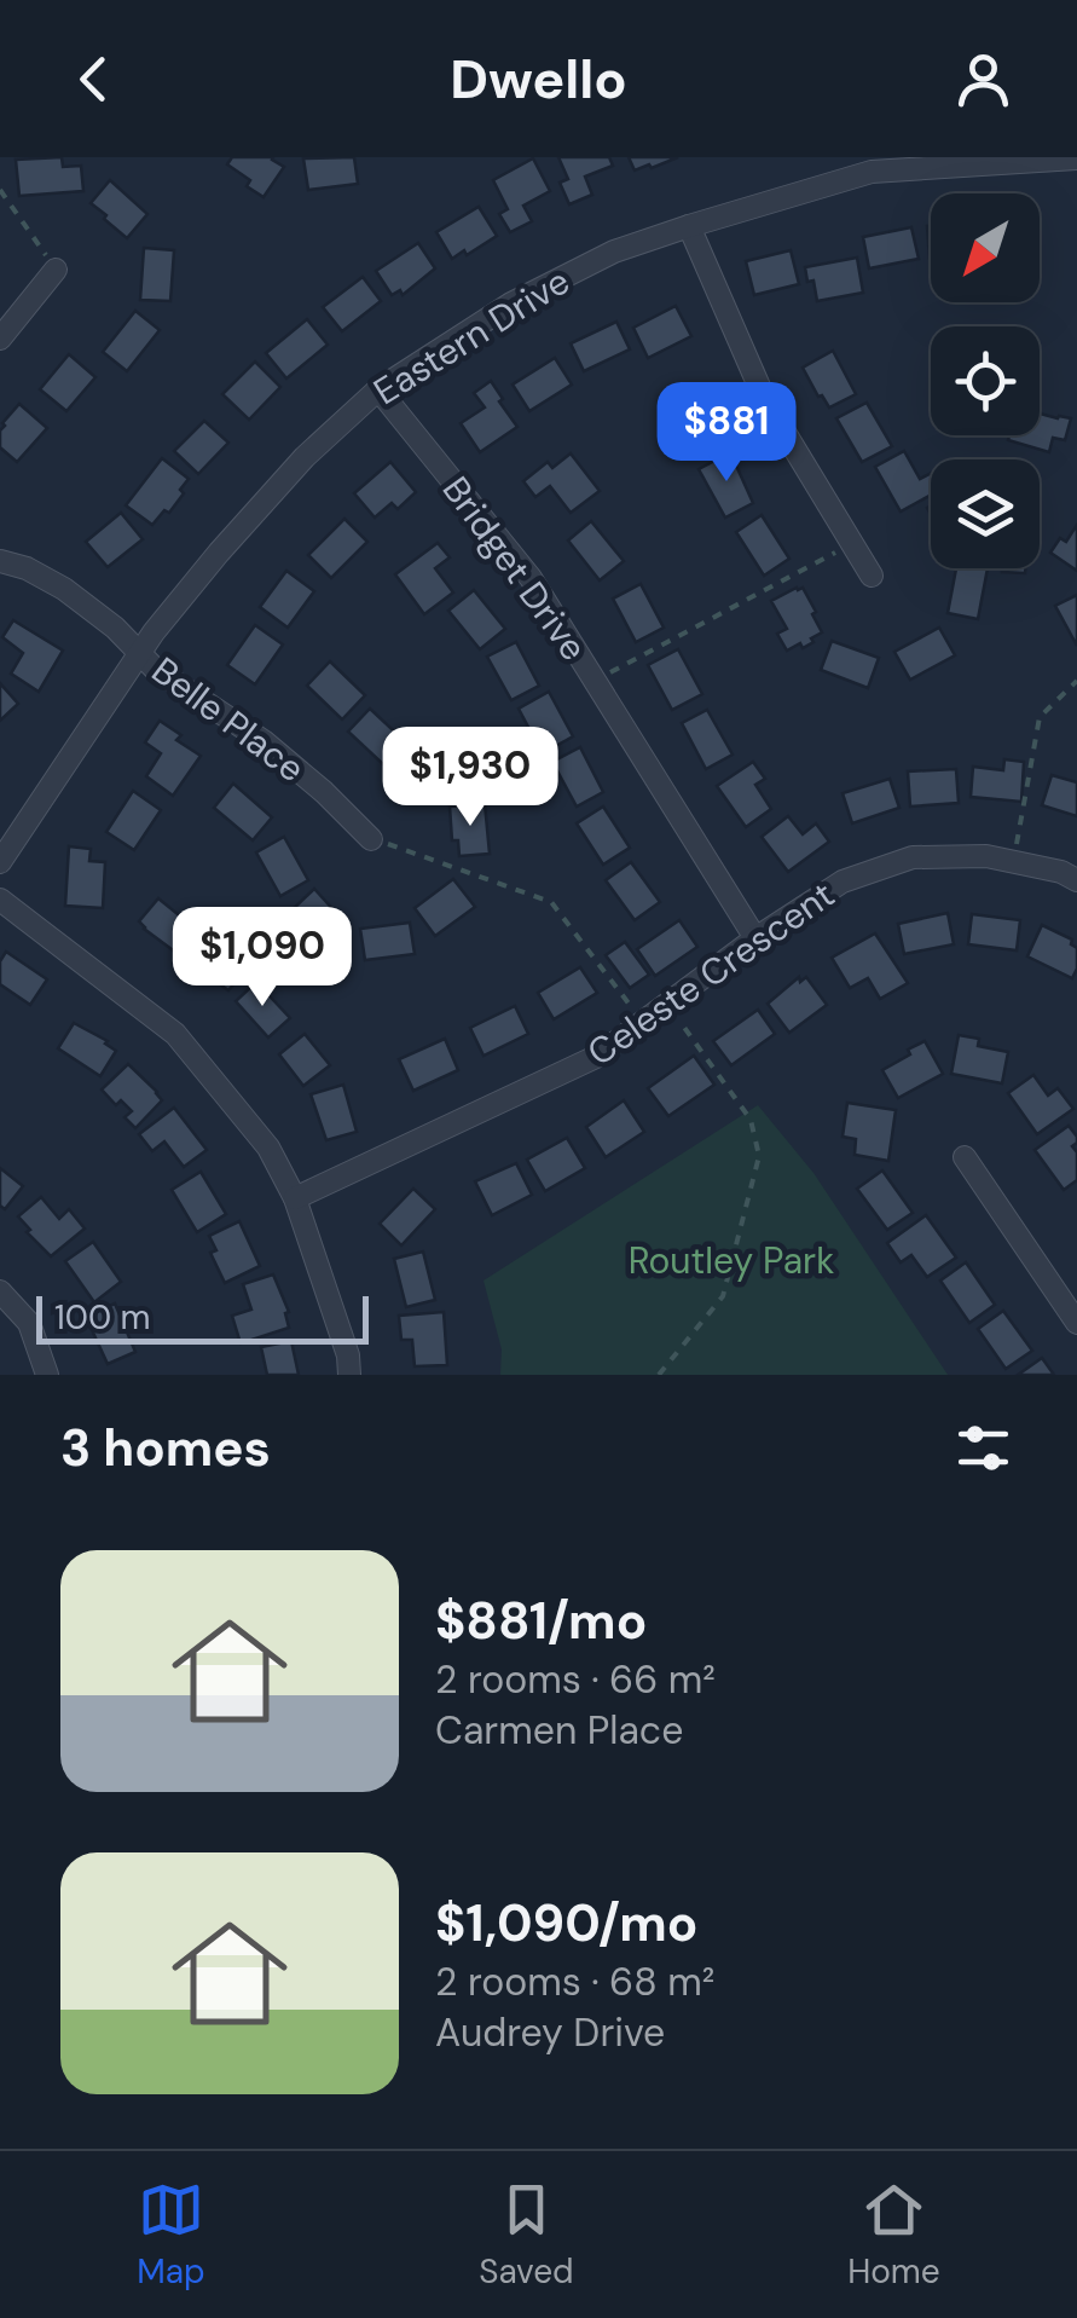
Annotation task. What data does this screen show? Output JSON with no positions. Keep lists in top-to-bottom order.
{
  "streets": {
    "street": [
      "Eastern Drive",
      "Bridget Drive",
      "Belle Place",
      "Celeste Crescent"
    ]
  },
  "crossings": [
    ["Eastern Drive", "Bridget Drive"],
    ["Eastern Drive", "Belle Place"],
    ["Bridget Drive", "Celeste Crescent"]
  ],
  "parks": ["Routley Park"],
  "scale_bar": "100 m",
  "north": "bottom left",
  "page": {
    "header": "Dwello",
    "price": ["$881", "$1,930", "$1,090"],
    "scale": "100 m",
    "heading": "3 homes",
    "list": [
      {
        "name": "$881/mo",
        "note": "2 rooms · 66 m² · Carmen Place"
      },
      {
        "name": "$1,090/mo",
        "note": "2 rooms · 68 m² · Audrey Drive"
      }
    ],
    "tabs": ["Map", "Saved", "Home"]
  }
}
